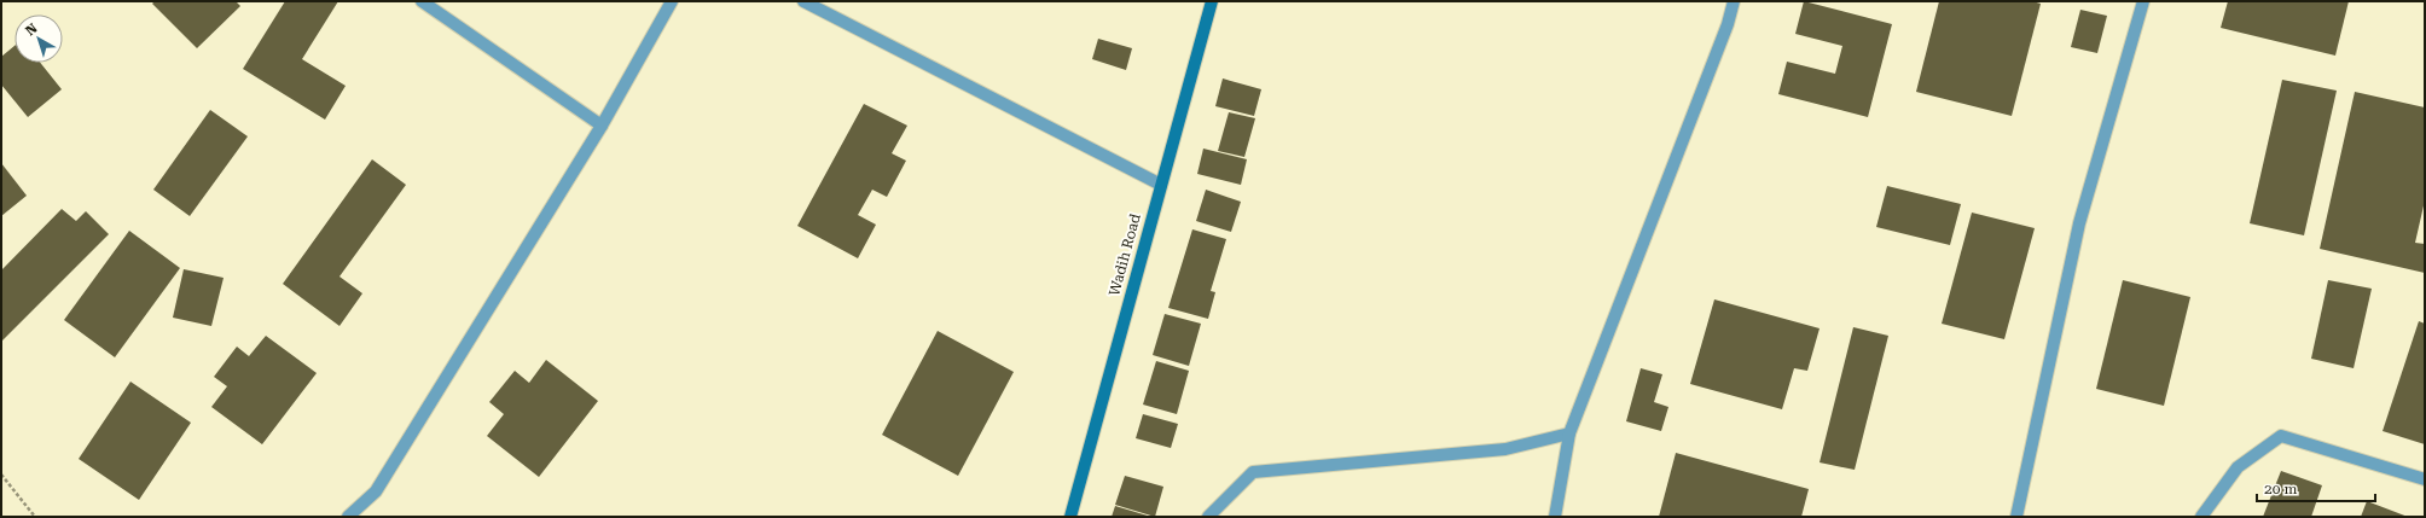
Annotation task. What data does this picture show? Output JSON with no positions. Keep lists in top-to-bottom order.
{
  "streets": {
    "street": ["Wadih Road"]
  },
  "scale_bar": "20 m",
  "north": "top left"
}
